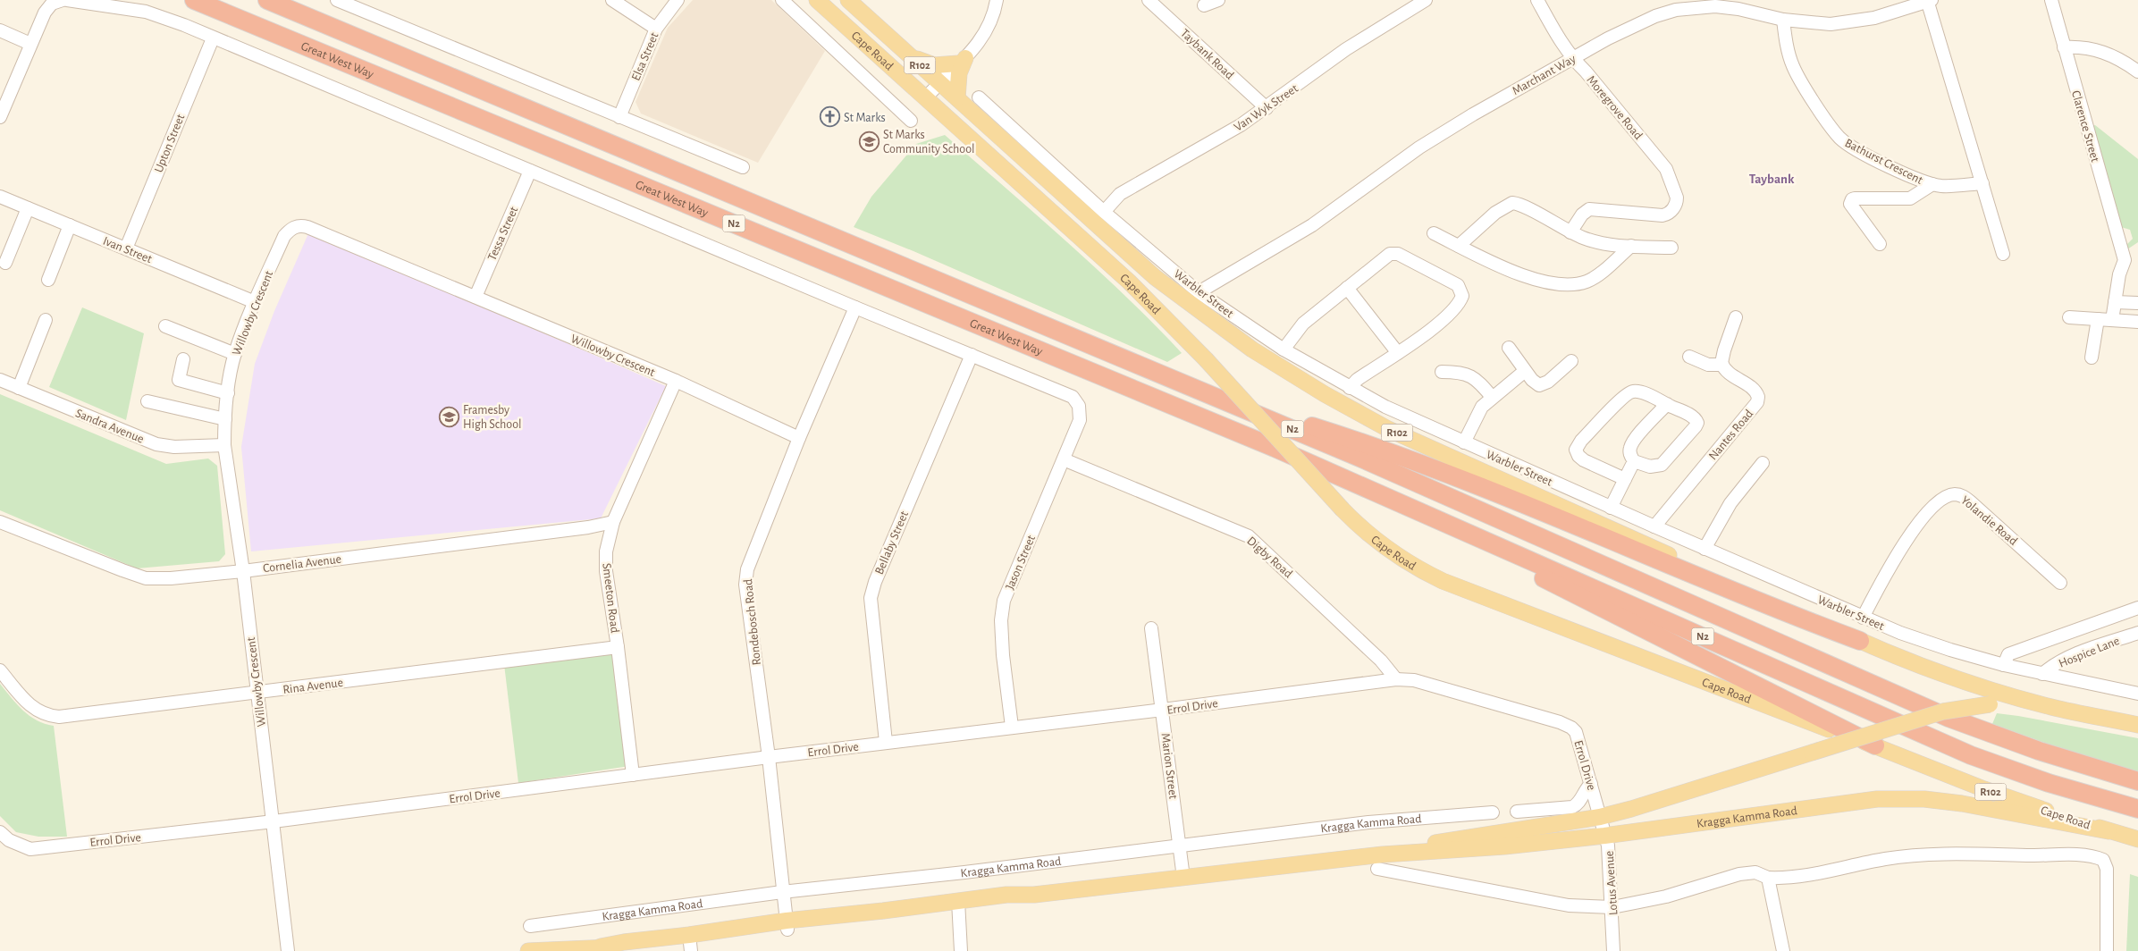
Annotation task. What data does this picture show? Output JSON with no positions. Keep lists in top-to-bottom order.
{
  "streets": {
    "highway": ["Great West Way", "N2"],
    "main road": ["Cape Road", "R102", "Kragga Kamma Road"],
    "street": [
      "Taybank Road",
      "Elsa Street",
      "Marchant Way",
      "Van Wyk Street",
      "Moregrove Road",
      "Clarence Street",
      "Upton Street",
      "Bathurst Crescent",
      "Tessa Street",
      "Ivan Street",
      "Warbler Street",
      "Willowby Crescent",
      "Sandra Avenue",
      "Nantes Road",
      "Yolandie Road",
      "Bellaby Street",
      "Digby Road",
      "Jason Street",
      "Cornelia Avenue",
      "Smeeton Road",
      "Rondebosch Road",
      "Hospice Lane",
      "Rina Avenue",
      "Errol Drive",
      "Marion Street",
      "Lotus Avenue"
    ]
  },
  "crossings": [
    ["Cape Road", "Kragga Kamma Road"],
    ["Taybank Road", "Van Wyk Street"],
    ["Great West Way", "N2"],
    ["Marchant Way", "Moregrove Road"],
    ["Marchant Way", "Bathurst Crescent"],
    ["Marchant Way", "Warbler Street"],
    ["Van Wyk Street", "Warbler Street"],
    ["Upton Street", "Ivan Street"],
    ["Tessa Street", "Willowby Crescent"],
    ["Ivan Street", "Willowby Crescent"],
    ["Warbler Street", "Nantes Road"],
    ["Warbler Street", "Yolandie Road"],
    ["Warbler Street", "Hospice Lane"],
    ["Willowby Crescent", "Sandra Avenue"],
    ["Willowby Crescent", "Cornelia Avenue"],
    ["Willowby Crescent", "Smeeton Road"],
    ["Willowby Crescent", "Rondebosch Road"],
    ["Willowby Crescent", "Rina Avenue"],
    ["Willowby Crescent", "Errol Drive"],
    ["Bellaby Street", "Jason Street"],
    ["Bellaby Street", "Errol Drive"],
    ["Digby Road", "Jason Street"],
    ["Digby Road", "Errol Drive"],
    ["Jason Street", "Errol Drive"],
    ["Cornelia Avenue", "Smeeton Road"],
    ["Smeeton Road", "Rina Avenue"],
    ["Smeeton Road", "Errol Drive"],
    ["Rondebosch Road", "Errol Drive"],
    ["Rondebosch Road", "Kragga Kamma Road"],
    ["Errol Drive", "Marion Street"],
    ["Errol Drive", "Kragga Kamma Road"],
    ["Errol Drive", "Lotus Avenue"],
    ["Marion Street", "Kragga Kamma Road"],
    ["Kragga Kamma Road", "Lotus Avenue"]
  ],
  "districts": ["Taybank"],
  "places": {
    "church": ["St Marks"],
    "school or university": ["St Marks Community School", "Framesby High School"]
  }
}
